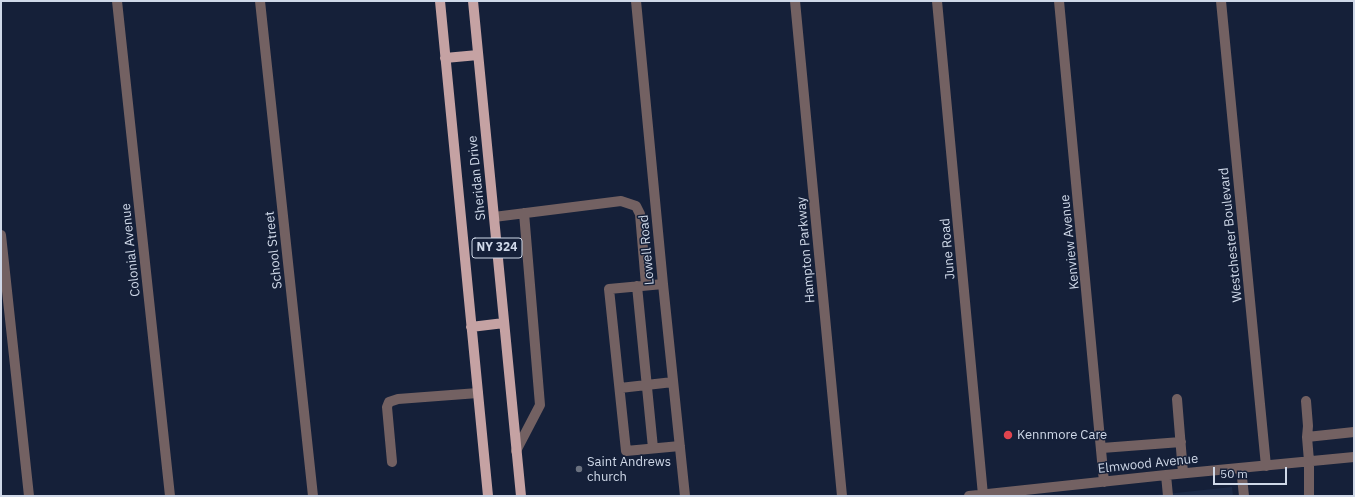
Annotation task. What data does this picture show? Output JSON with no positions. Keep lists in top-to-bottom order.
{
  "streets": {
    "main road": ["Sheridan Drive", "NY 324"],
    "street": [
      "Westchester Boulevard",
      "Kenview Avenue",
      "June Road",
      "Colonial Avenue",
      "School Street",
      "Lowell Road",
      "Hampton Parkway",
      "Elmwood Avenue"
    ]
  },
  "crossings": [
    ["Westchester Boulevard", "Elmwood Avenue"],
    ["Kenview Avenue", "Elmwood Avenue"],
    ["June Road", "Elmwood Avenue"]
  ],
  "places": ["Kennmore Care", "Saint Andrews church"],
  "scale_bar": "50 m"
}
